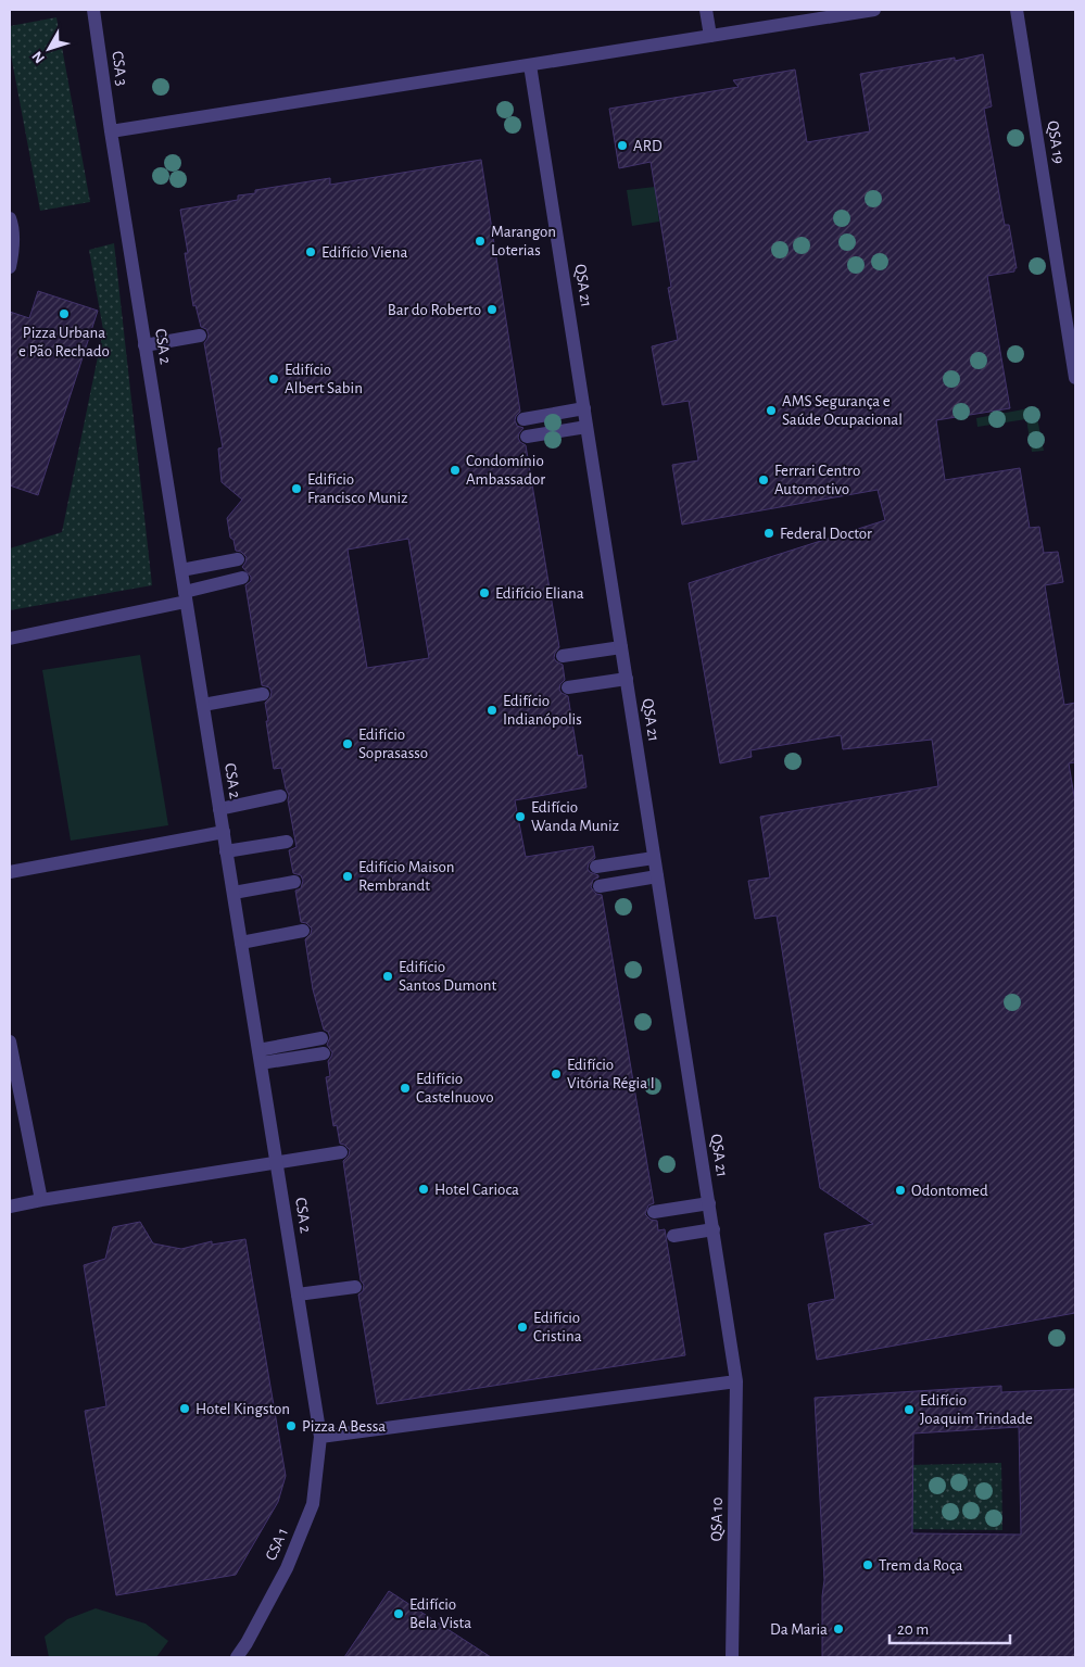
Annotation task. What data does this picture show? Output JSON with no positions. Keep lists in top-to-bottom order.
{
  "streets": {
    "street": [
      "CSA 3",
      "QSA 19",
      "QSA 21",
      "CSA 2",
      "QSA 10",
      "CSA 1"
    ]
  },
  "crossings": [
    ["CSA 3", "CSA 2"],
    ["QSA 21", "QSA 10"],
    ["CSA 2", "CSA 1"]
  ],
  "places": [
    "ARD",
    "Marangon Loterias",
    "Edifício Viena",
    "Bar do Roberto",
    "Pizza Urbana e Pão Rechado",
    "Edifício Albert Sabin",
    "AMS Segurança e Saúde Ocupacional",
    "Condomínio Ambassador",
    "Ferrari Centro Automotivo",
    "Edifício Francisco Muniz",
    "Federal Doctor",
    "Edifício Eliana",
    "Edifício Indianópolis",
    "Edifício Soprasasso",
    "Edifício Wanda Muniz",
    "Edifício Maison Rembrandt",
    "Edifício Santos Dumont",
    "Edifício Vitória Régia I",
    "Edifício Castelnuovo",
    "Hotel Carioca",
    "Odontomed",
    "Edifício Cristina",
    "Hotel Kingston",
    "Edifício Joaquim Trindade",
    "Pizza A Bessa",
    "Trem da Roça",
    "Edifício Bela Vista",
    "Da Maria"
  ],
  "scale_bar": "20 m",
  "north": "bottom left"
}
